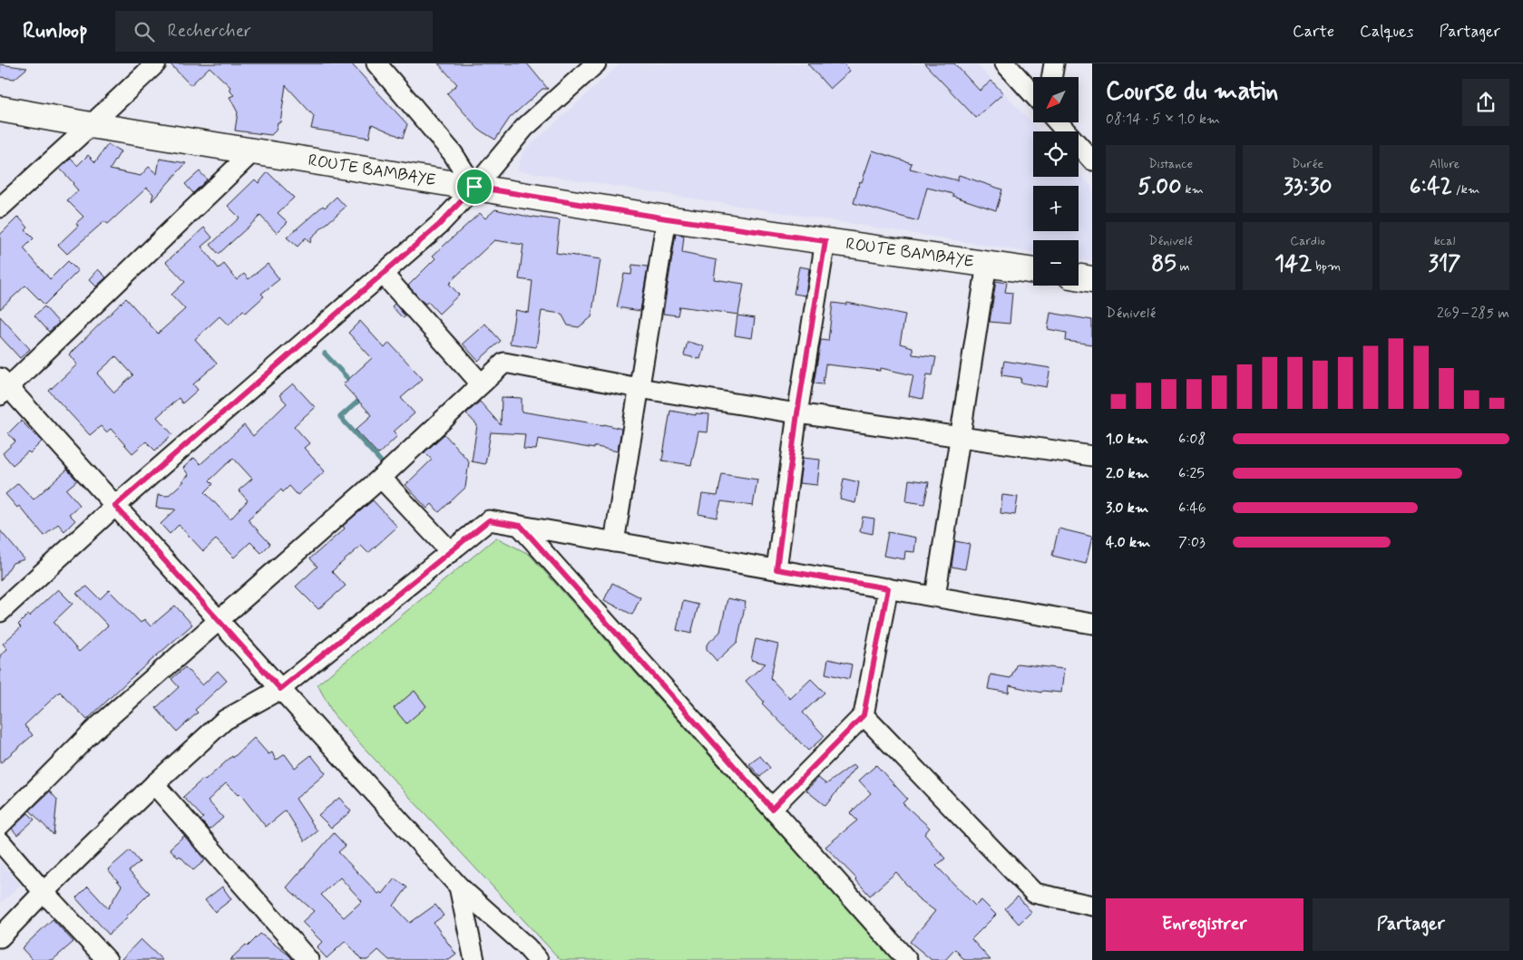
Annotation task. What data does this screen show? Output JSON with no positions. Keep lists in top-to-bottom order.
{
  "streets": {
    "street": ["ROUTE BAMBAYE"]
  },
  "north": "bottom left",
  "page": {
    "header": "Runloop",
    "search": "Rechercher",
    "nav": ["Carte", "Calques", "Partager"],
    "heading": ["Course du matin", "08:14 · 5 × 1.0 km"],
    "map_buttons": ["+", "−"],
    "stats": [
      ["Distance", "5.00 km"],
      ["Durée", "33:30"],
      ["Allure", "6:42 /km"],
      ["Dénivelé", "85 m"],
      ["Cardio", "142 bpm"],
      ["kcal", "317"]
    ],
    "chart": ["Dénivelé", "269–285 m"],
    "list": [
      {
        "name": "1.0 km",
        "note": "6:08"
      },
      {
        "name": "2.0 km",
        "note": "6:25"
      },
      {
        "name": "3.0 km",
        "note": "6:46"
      },
      {
        "name": "4.0 km",
        "note": "7:03"
      }
    ],
    "buttons": ["Enregistrer", "Partager"]
  }
}
